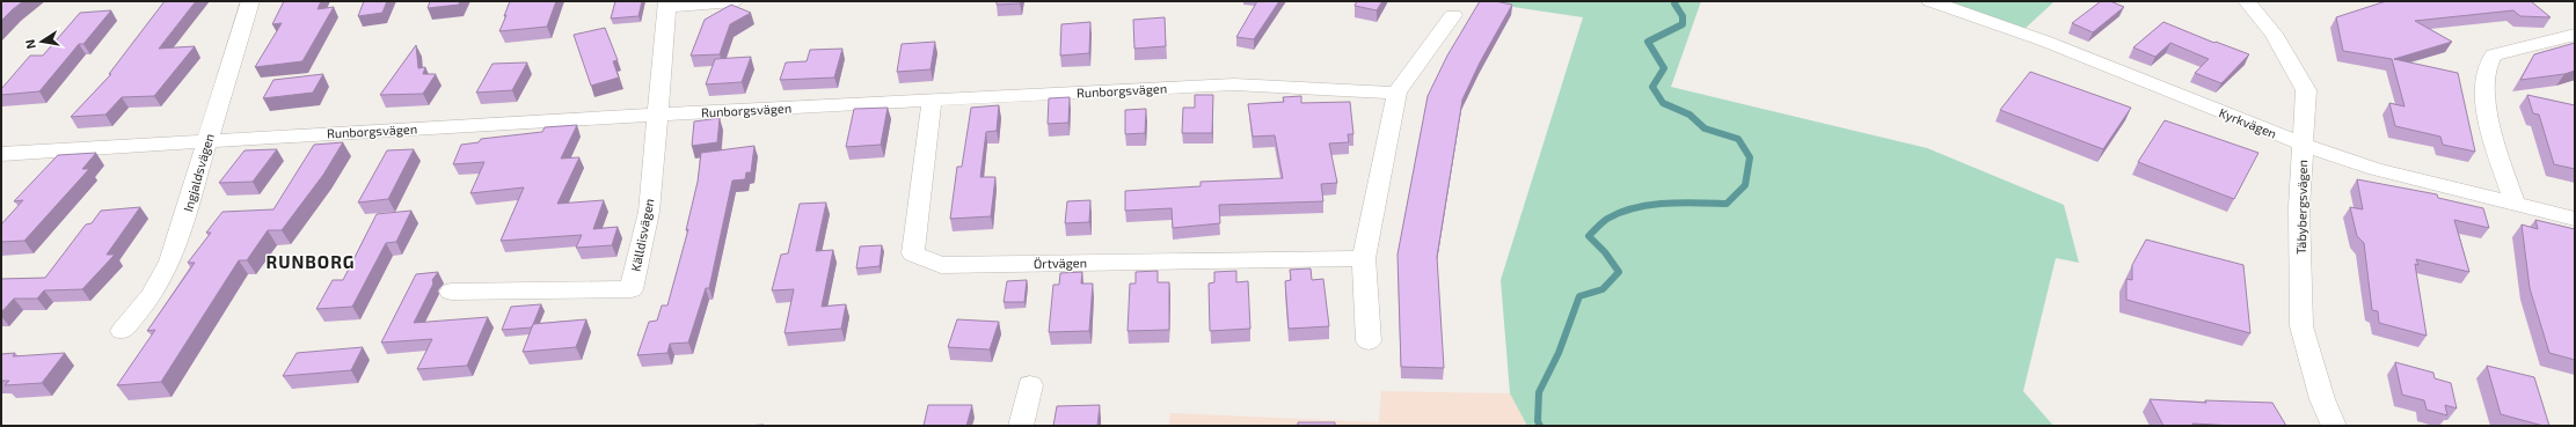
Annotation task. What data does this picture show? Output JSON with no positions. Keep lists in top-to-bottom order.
{
  "streets": {
    "street": [
      "Runborgsvägen",
      "Kyrkvägen",
      "Ingjaldsvägen",
      "Täbybergsvägen",
      "Källdisvägen",
      "Örtvägen"
    ]
  },
  "crossings": [
    ["Runborgsvägen", "Ingjaldsvägen"],
    ["Runborgsvägen", "Källdisvägen"],
    ["Runborgsvägen", "Örtvägen"],
    ["Kyrkvägen", "Täbybergsvägen"]
  ],
  "districts": ["RUNBORG"],
  "north": "left"
}
